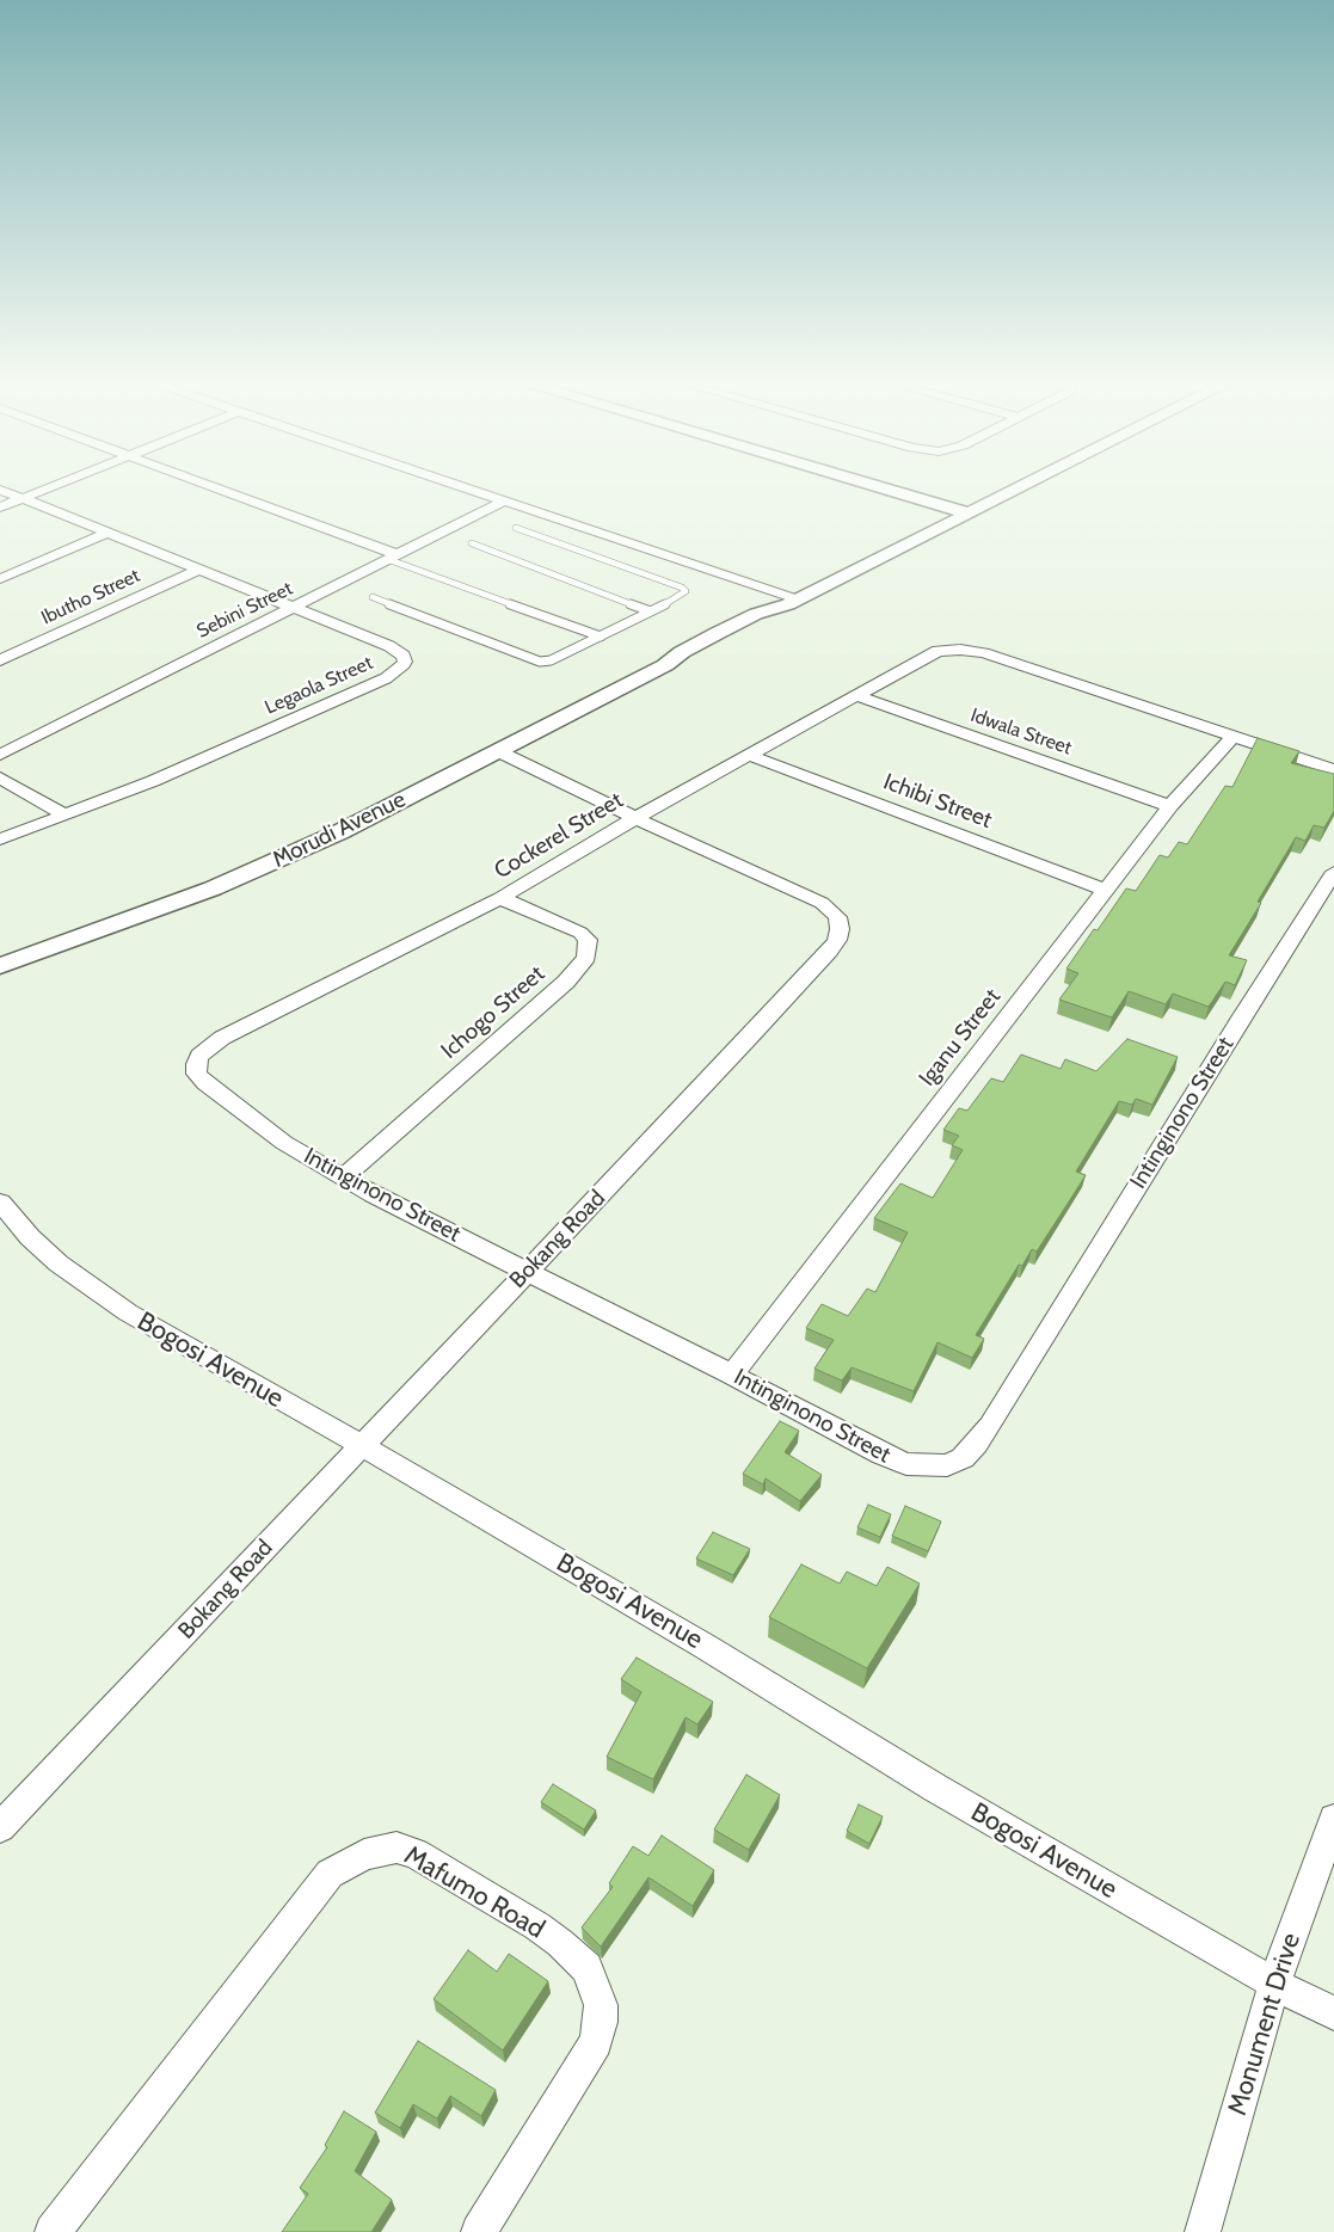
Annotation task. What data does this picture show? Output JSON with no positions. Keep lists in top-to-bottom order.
{
  "streets": {
    "street": [
      "Ibutho Street",
      "Sebini Street",
      "Legaola Street",
      "Idwala Street",
      "Ichibi Street",
      "Morudi Avenue",
      "Cockerel Street",
      "Ichogo Street",
      "Iganu Street",
      "Intinginono Street",
      "Bokang Road",
      "Bogosi Avenue",
      "Mafumo Road",
      "Monument Drive"
    ]
  },
  "crossings": [
    ["Ibutho Street", "Legaola Street"],
    ["Sebini Street", "Legaola Street"],
    ["Idwala Street", "Cockerel Street"],
    ["Idwala Street", "Iganu Street"],
    ["Ichibi Street", "Cockerel Street"],
    ["Ichibi Street", "Iganu Street"],
    ["Morudi Avenue", "Bokang Road"],
    ["Cockerel Street", "Ichogo Street"],
    ["Cockerel Street", "Iganu Street"],
    ["Cockerel Street", "Intinginono Street"],
    ["Cockerel Street", "Bokang Road"],
    ["Ichogo Street", "Intinginono Street"],
    ["Iganu Street", "Intinginono Street"],
    ["Intinginono Street", "Bokang Road"],
    ["Bokang Road", "Bogosi Avenue"],
    ["Bogosi Avenue", "Monument Drive"]
  ]
}
